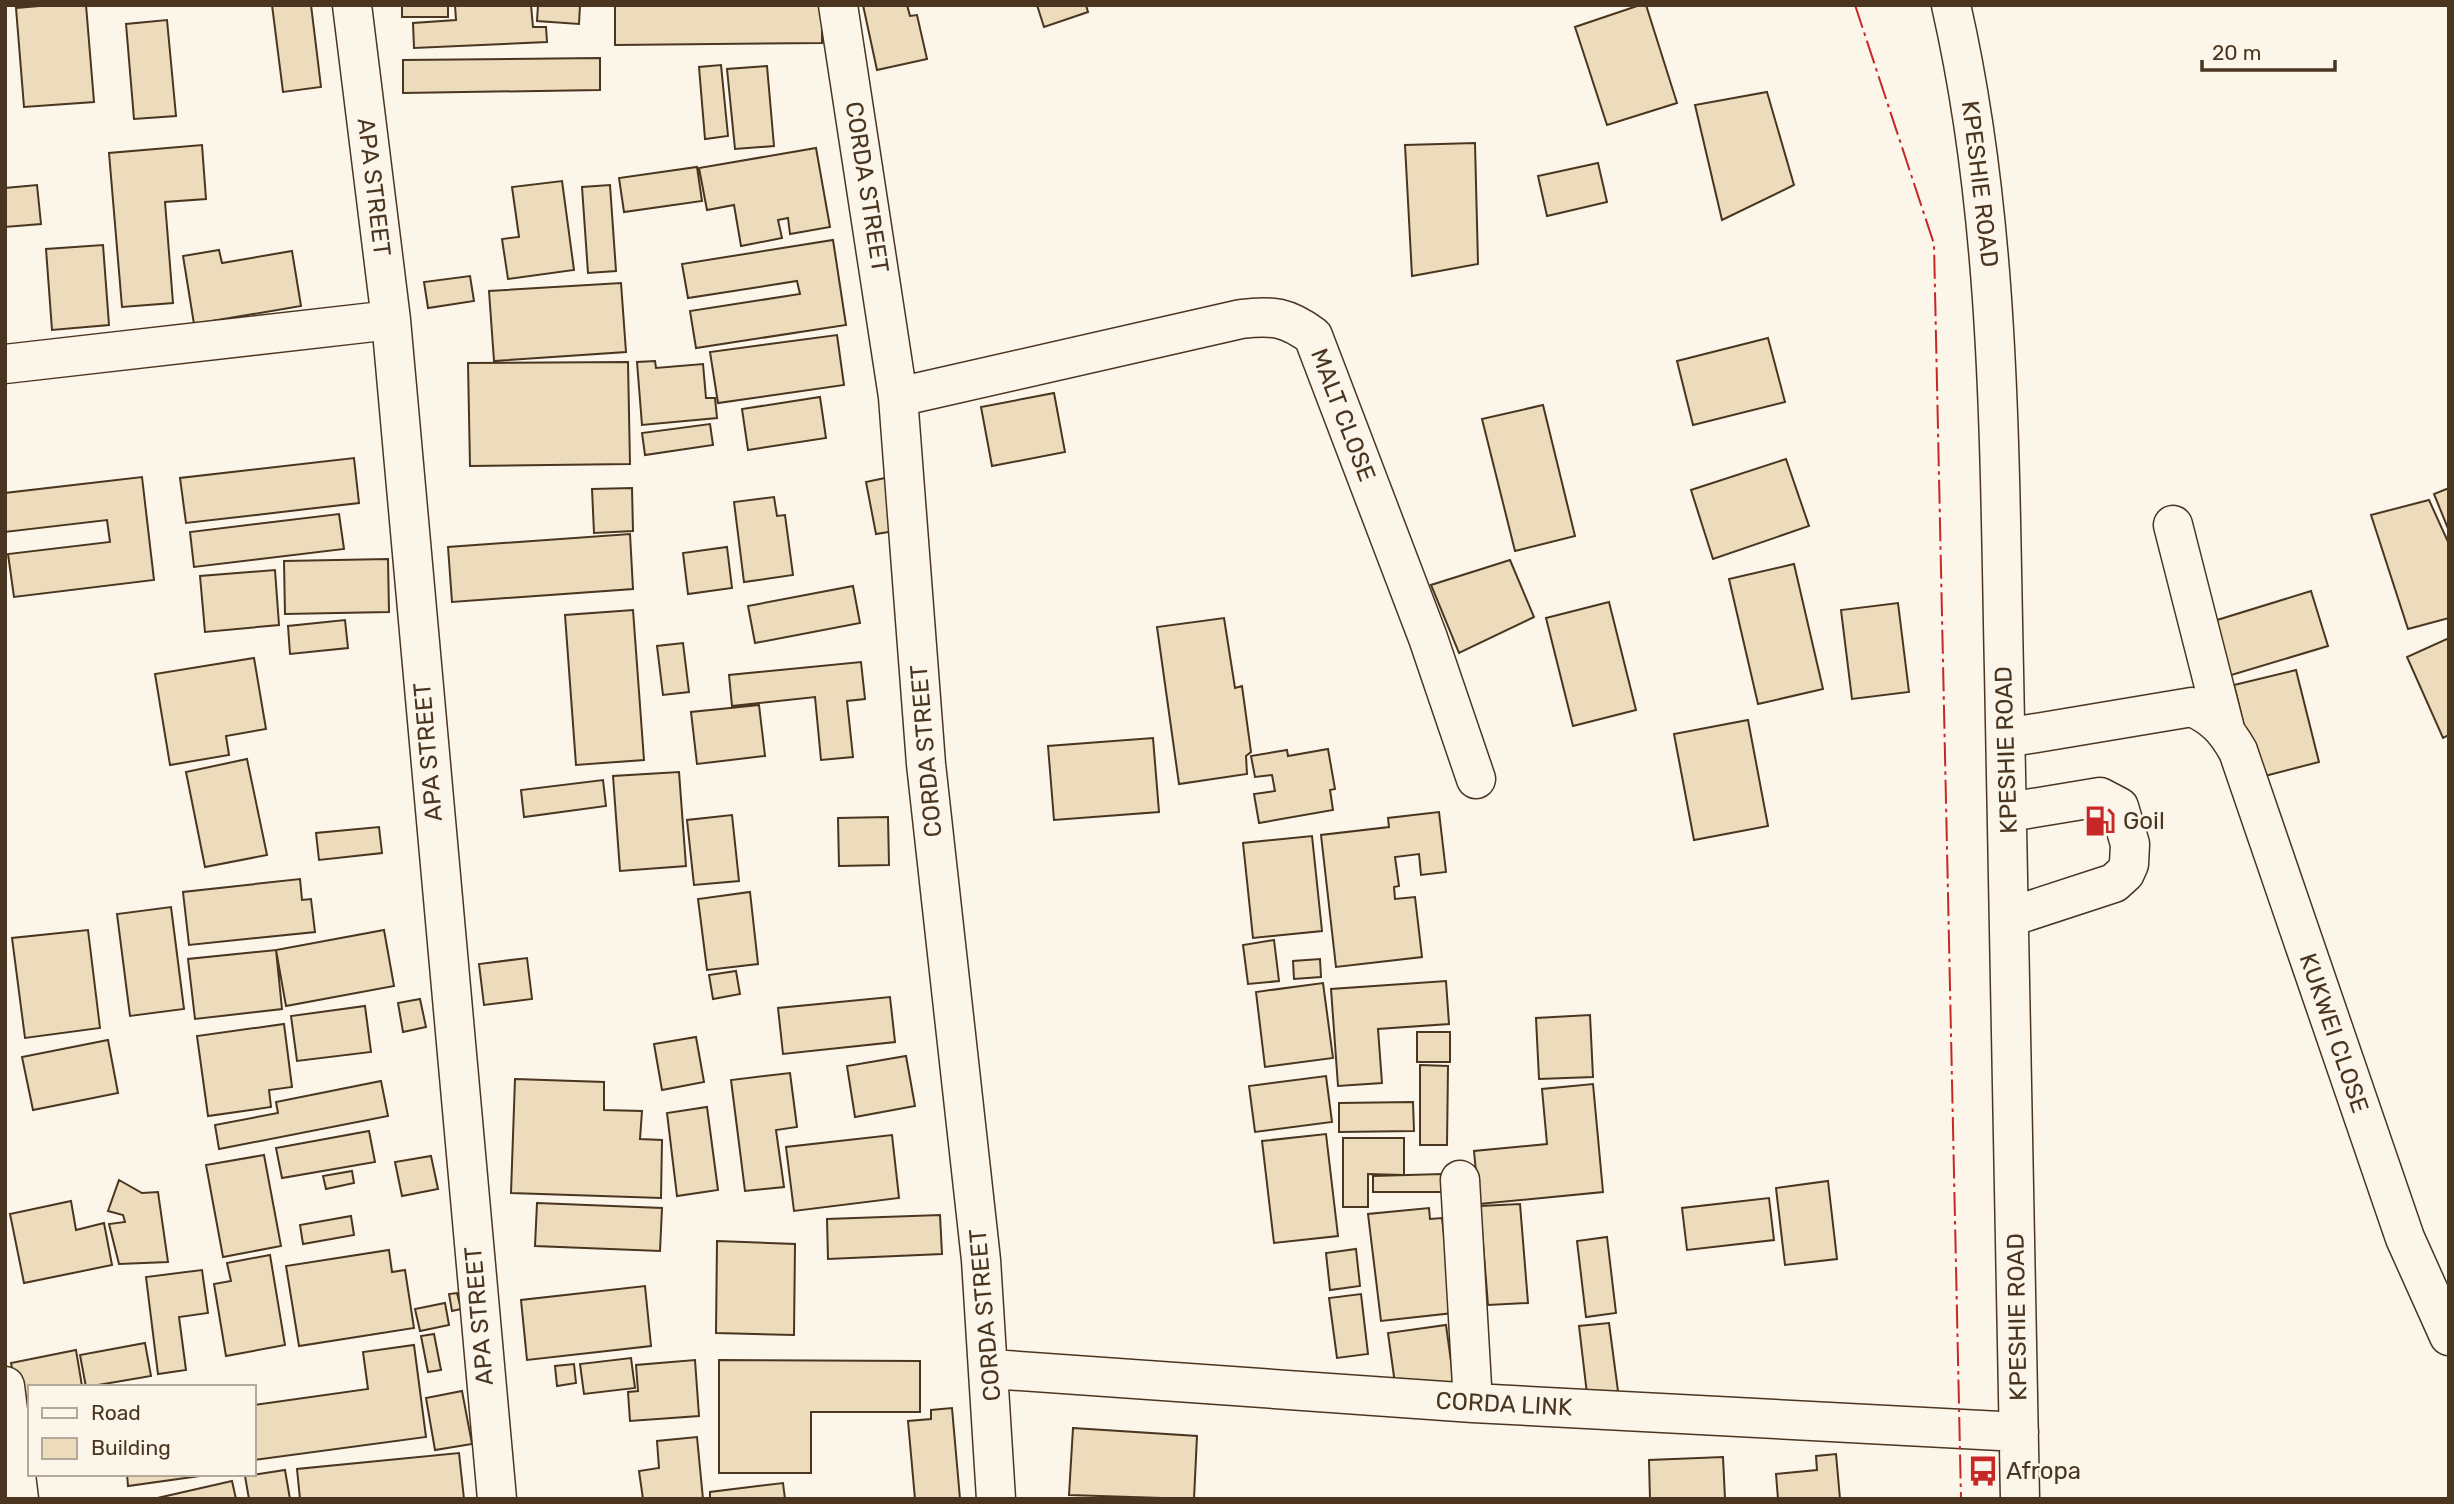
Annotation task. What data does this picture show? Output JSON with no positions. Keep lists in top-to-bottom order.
{
  "streets": {
    "street": [
      "KPESHIE ROAD",
      "APA STREET",
      "CORDA STREET",
      "MALT CLOSE",
      "KUKWEI CLOSE",
      "CORDA LINK"
    ]
  },
  "crossings": [
    ["KPESHIE ROAD", "KUKWEI CLOSE"],
    ["KPESHIE ROAD", "CORDA LINK"],
    ["CORDA STREET", "MALT CLOSE"],
    ["CORDA STREET", "CORDA LINK"]
  ],
  "places": {
    "fuel station": ["Goil"],
    "bus stop": ["Afropa"]
  },
  "legend": ["Road", "Building"],
  "scale_bar": "20 m"
}
